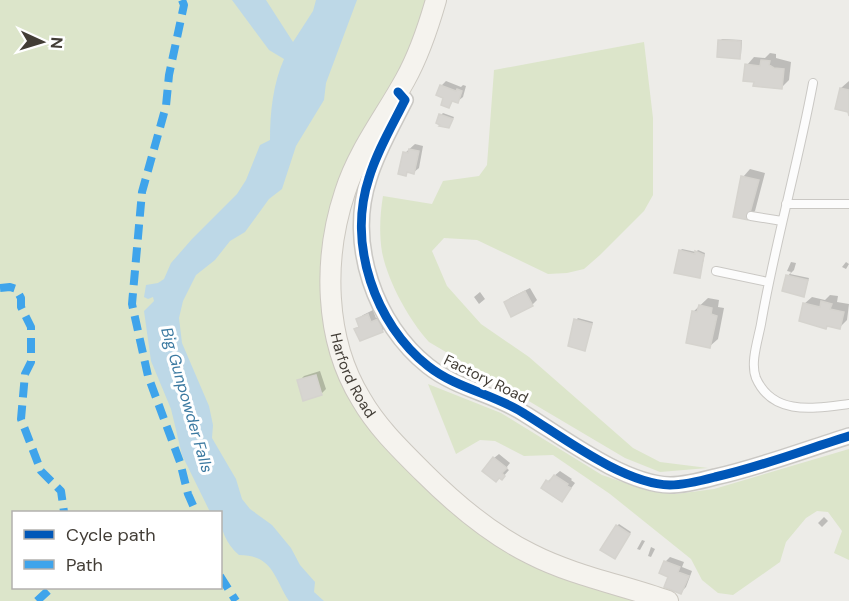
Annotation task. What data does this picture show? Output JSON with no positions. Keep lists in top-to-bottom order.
{
  "streets": {
    "main road": ["Harford Road"],
    "street": ["Factory Road"]
  },
  "crossings": [
    ["Harford Road", "Factory Road"]
  ],
  "water": ["Big Gunpowder Falls"],
  "legend": ["Cycle path", "Path"],
  "north": "right"
}
